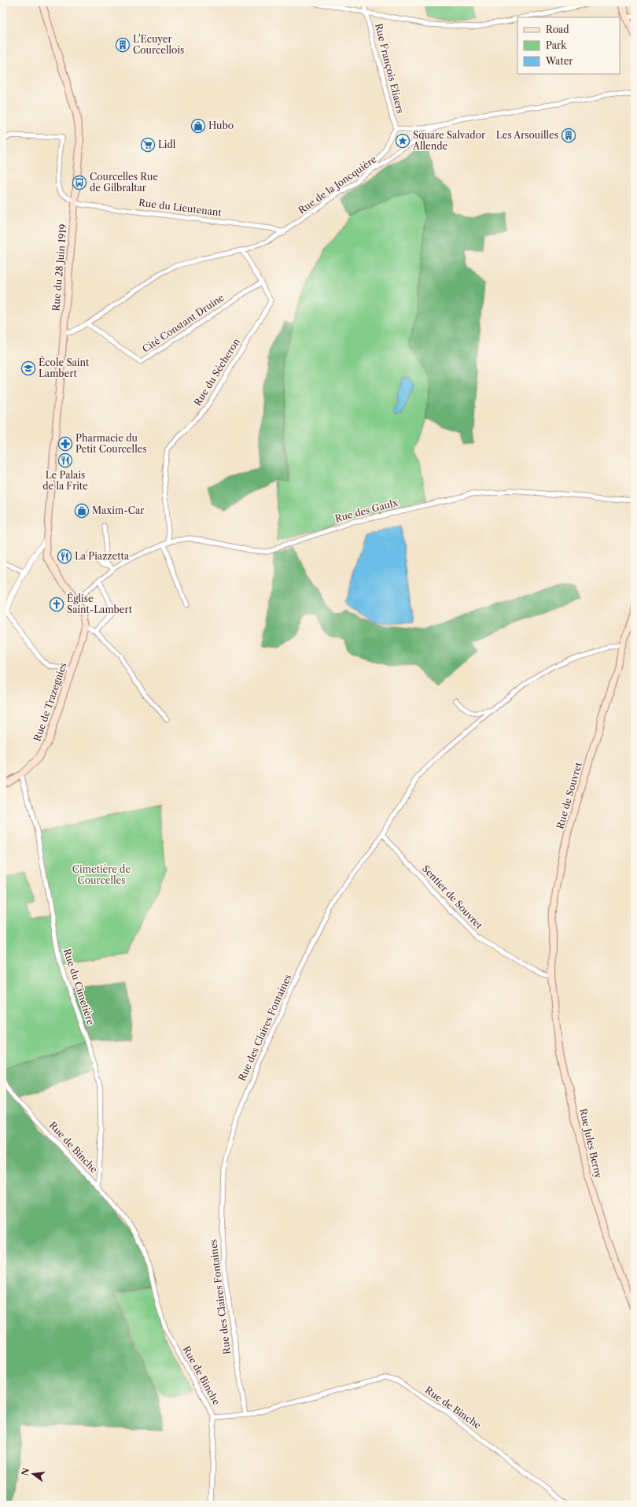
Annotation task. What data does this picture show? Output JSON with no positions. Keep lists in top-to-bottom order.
{
  "streets": {
    "main road": [
      "Rue du 28 Juin 1919",
      "Rue de Trazegnies",
      "Rue de Souvret",
      "Rue Jules Berny"
    ],
    "street": [
      "Rue François Eliaers",
      "Rue de la Joncquière",
      "Rue du Lieutenant",
      "Cité Constant Druine",
      "Rue du Sécheron",
      "Rue des Gaulx",
      "Sentier de Souvret",
      "Rue du Cimetière",
      "Rue des Claires Fontaines",
      "Rue de Binche"
    ]
  },
  "crossings": [
    ["Rue de la Joncquière", "Rue du Lieutenant"],
    ["Rue de la Joncquière", "Rue du 28 Juin 1919"],
    ["Rue de la Joncquière", "Cité Constant Druine"],
    ["Rue de la Joncquière", "Rue du Sécheron"],
    ["Rue du Lieutenant", "Rue du 28 Juin 1919"],
    ["Rue du 28 Juin 1919", "Rue des Gaulx"],
    ["Rue du 28 Juin 1919", "Rue de Trazegnies"],
    ["Cité Constant Druine", "Rue du Sécheron"],
    ["Rue du Sécheron", "Rue des Gaulx"],
    ["Rue de Trazegnies", "Rue du Cimetière"],
    ["Rue de Souvret", "Sentier de Souvret"],
    ["Rue de Souvret", "Rue des Claires Fontaines"],
    ["Rue de Souvret", "Rue Jules Berny"],
    ["Sentier de Souvret", "Rue des Claires Fontaines"],
    ["Sentier de Souvret", "Rue Jules Berny"],
    ["Rue du Cimetière", "Rue de Binche"],
    ["Rue des Claires Fontaines", "Rue de Binche"]
  ],
  "parks": ["Cimetière de Courcelles"],
  "places": {
    "building": ["L'Ecuyer Courcellois", "Les Arsouilles"],
    "shop": ["Hubo", "Maxim-Car"],
    "place": ["Square Salvador Allende"],
    "supermarket": ["Lidl"],
    "bus stop": ["Courcelles Rue de Gilbraltar"],
    "school or university": ["École Saint Lambert"],
    "pharmacy": ["Pharmacie du Petit Courcelles"],
    "restaurant": ["Le Palais de la Frite", "La Piazzetta"],
    "church": ["Église Saint-Lambert"]
  },
  "legend": ["Road", "Park", "Water"],
  "north": "left"
}
